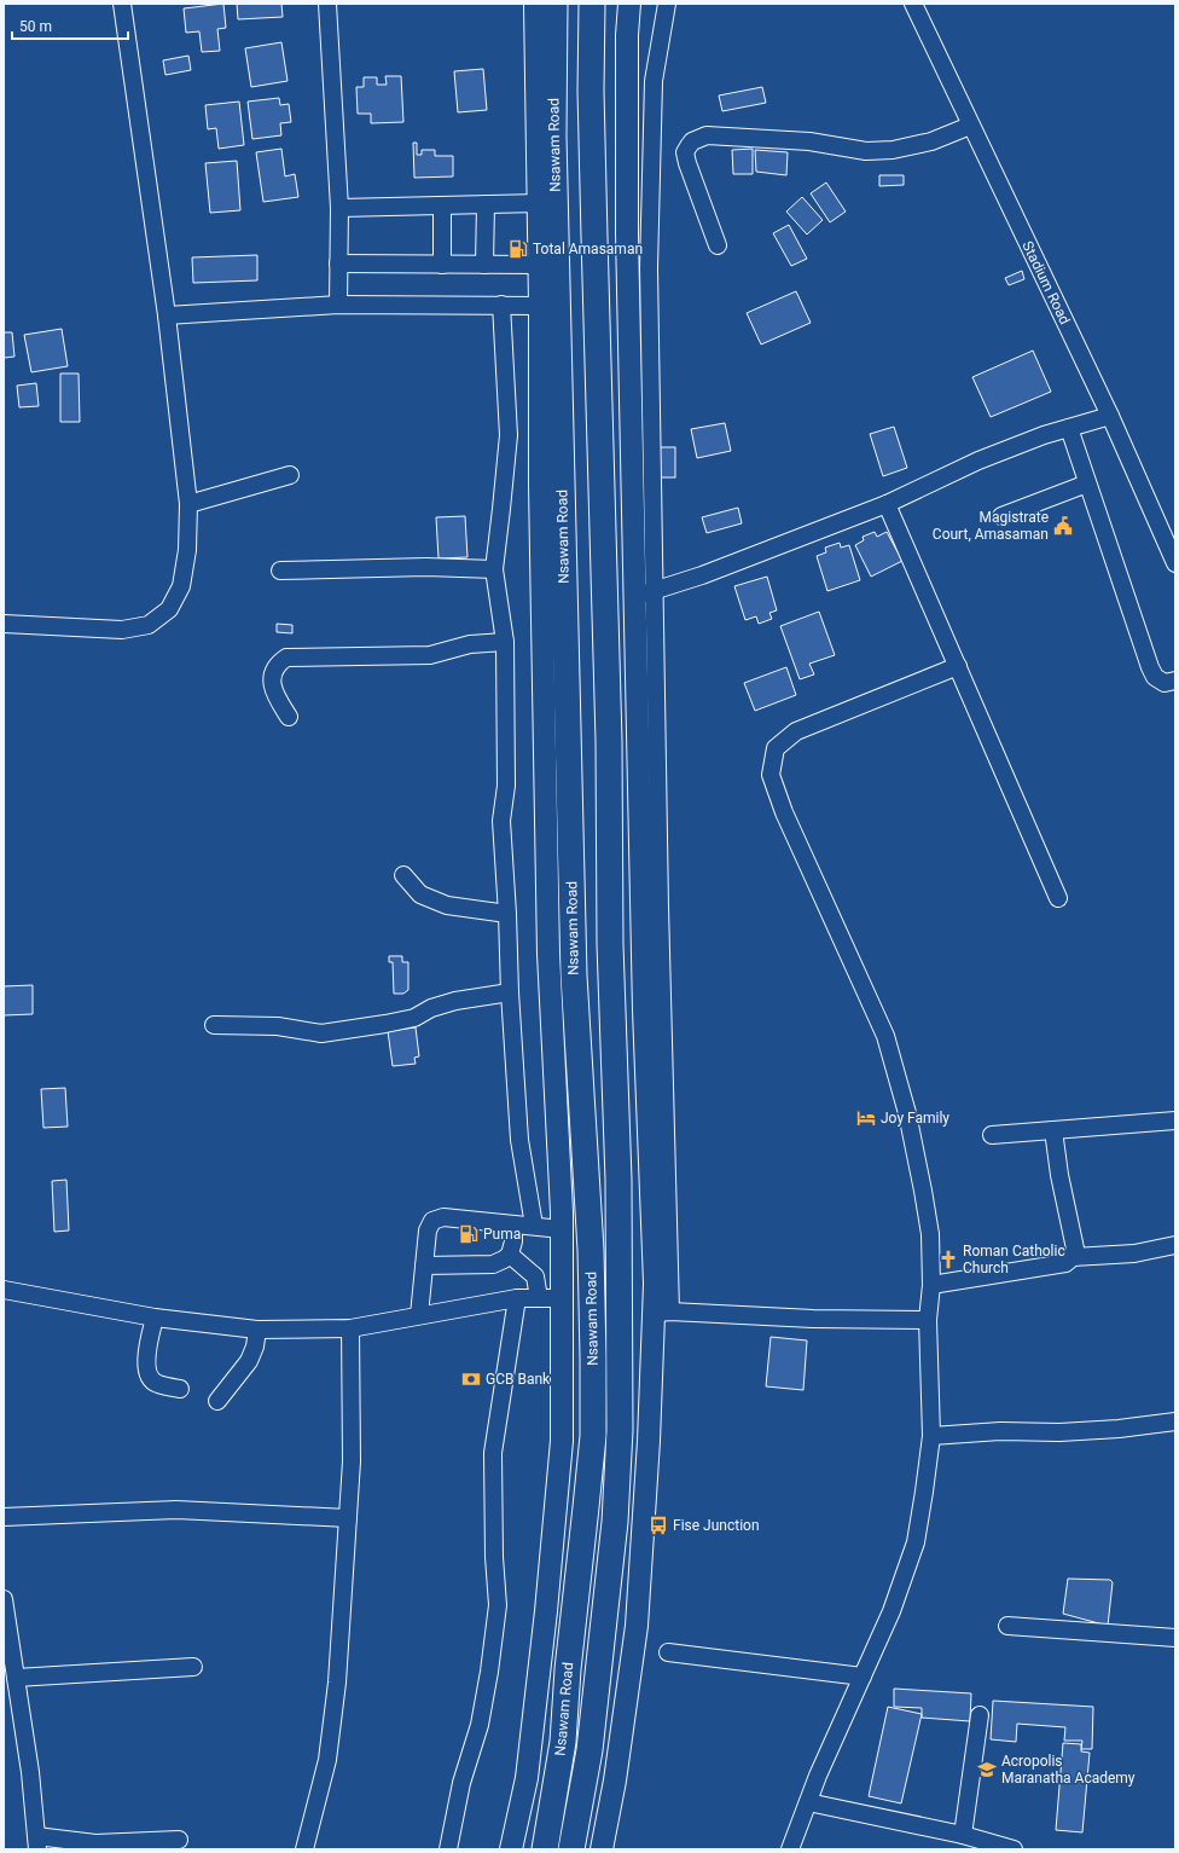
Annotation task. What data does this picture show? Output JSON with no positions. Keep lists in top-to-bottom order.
{
  "streets": {
    "highway": ["Nsawam Road"],
    "street": ["Stadium Road"]
  },
  "places": {
    "fuel station": ["Total Amasaman", "Puma"],
    "public building": ["Magistrate Court, Amasaman"],
    "hotel": ["Joy Family"],
    "church": ["Roman Catholic Church"],
    "bank": ["GCB Bank"],
    "bus stop": ["Fise Junction"],
    "school or university": ["Acropolis Maranatha Academy"]
  },
  "scale_bar": "50 m"
}
